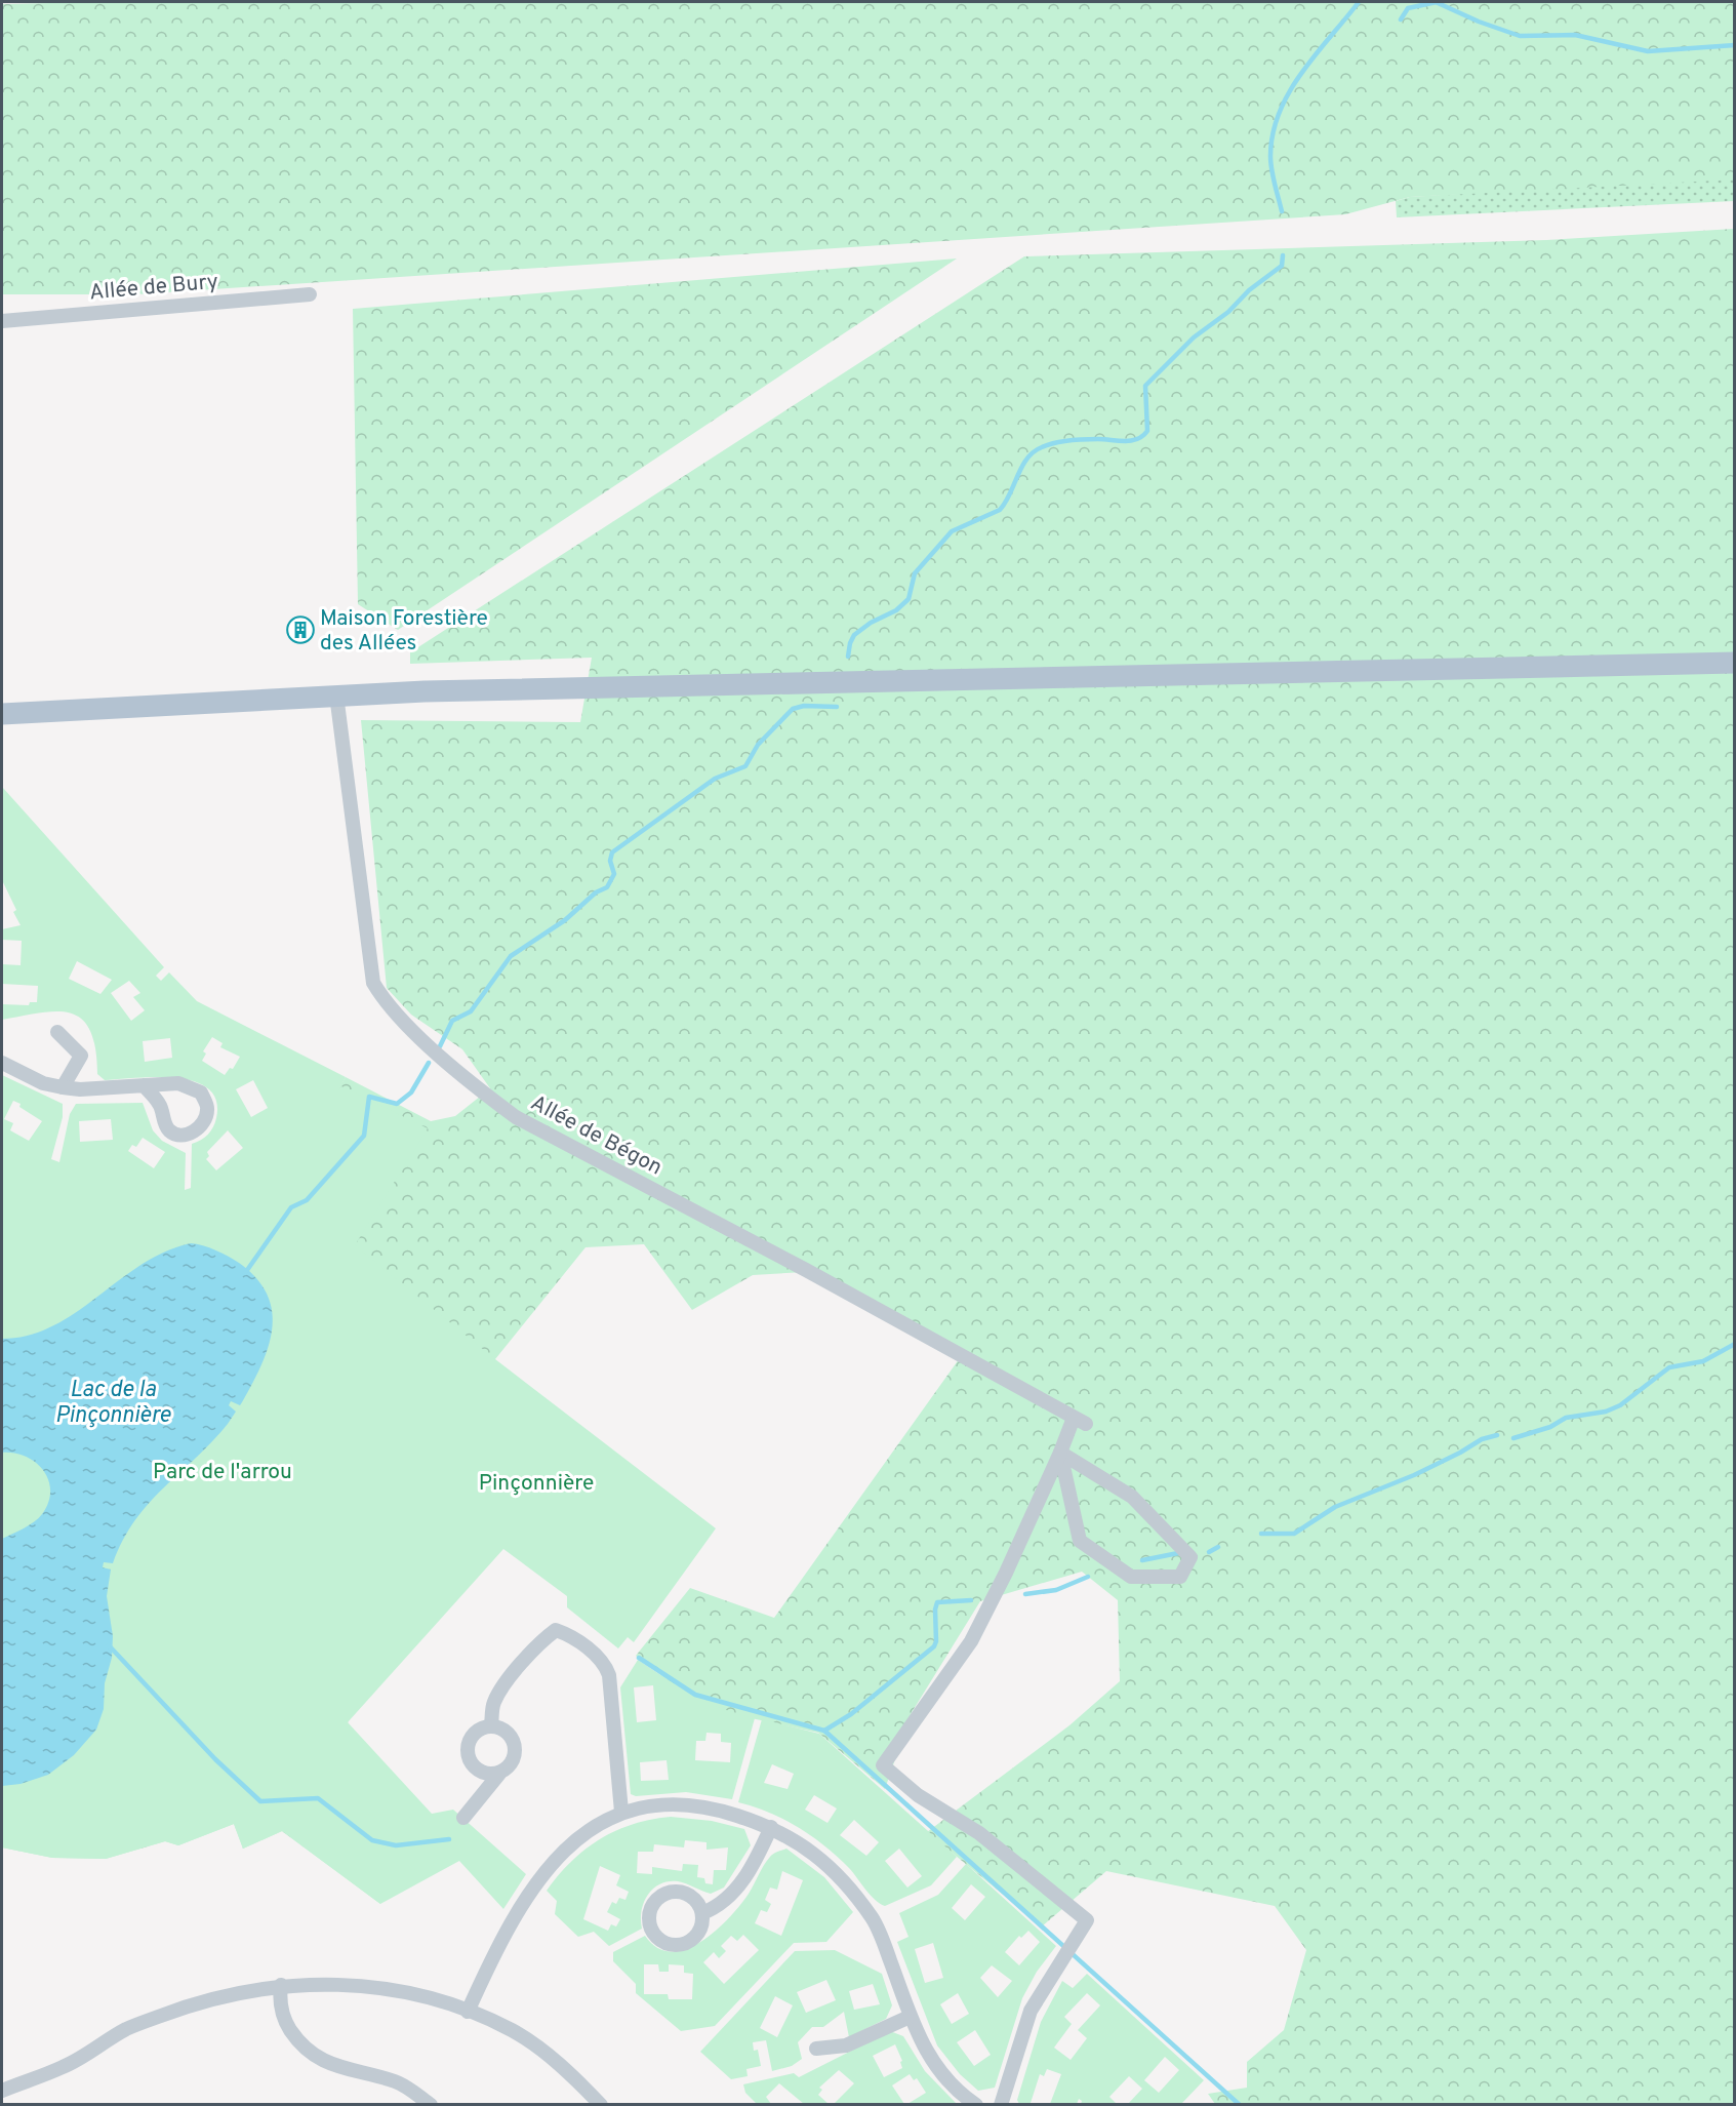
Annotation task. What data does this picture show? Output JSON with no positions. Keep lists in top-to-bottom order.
{
  "streets": {
    "street": ["Allée de Bury", "Allée de Bégon"]
  },
  "water": ["Lac de la Pinçonnière"],
  "parks": ["Parc de l'arrou", "Pinçonnière"],
  "places": {
    "building": ["Maison Forestière des Allées"]
  }
}
